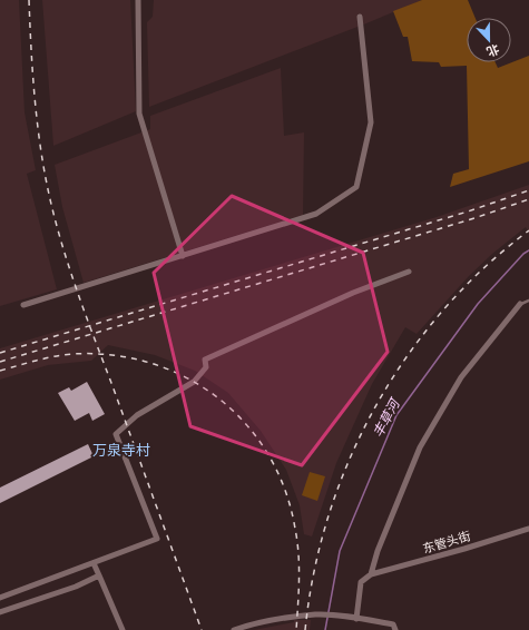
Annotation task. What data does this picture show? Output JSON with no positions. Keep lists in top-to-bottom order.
{
  "streets": {
    "street": ["东管头街"]
  },
  "districts": ["万泉寺村"],
  "water": ["丰草河"],
  "north": "bottom"
}
